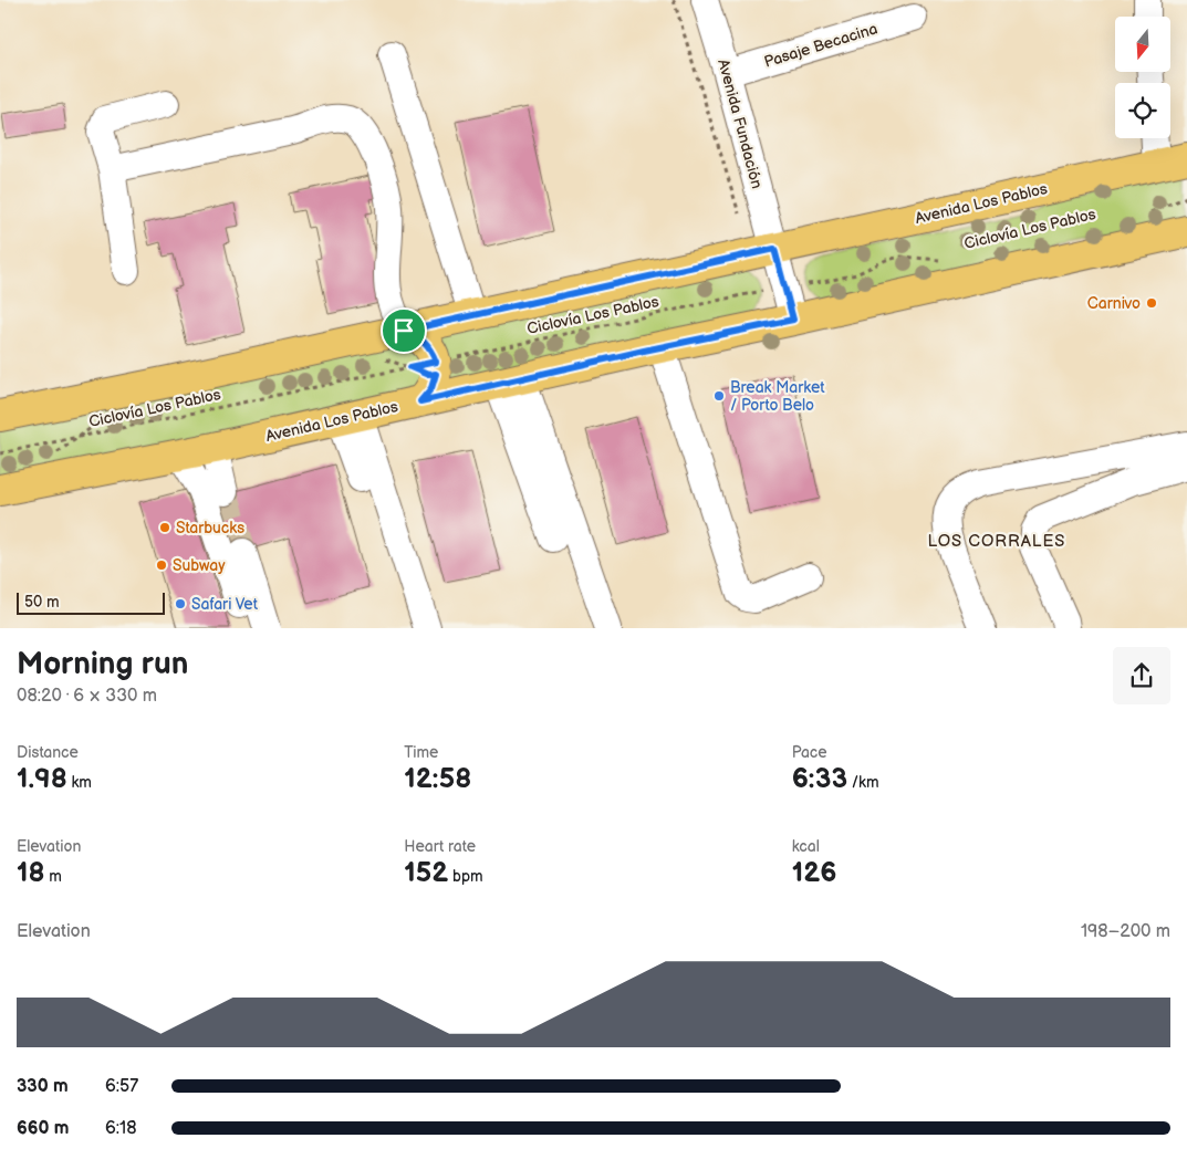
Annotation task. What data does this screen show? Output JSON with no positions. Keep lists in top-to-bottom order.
{
  "streets": {
    "main road": ["Avenida Los Pablos"],
    "street": ["Pasaje Becacina", "Avenida Fundación"],
    "path": ["Ciclovía Los Pablos"]
  },
  "crossings": [
    ["Pasaje Becacina", "Avenida Fundación"],
    ["Avenida Fundación", "Avenida Los Pablos"]
  ],
  "districts": ["LOS CORRALES"],
  "places": [
    "Carnivo",
    "Break Market / Porto Belo",
    "Starbucks",
    "Subway",
    "Safari Vet"
  ],
  "scale_bar": "50 m",
  "north": "bottom",
  "page": {
    "scale": "50 m",
    "heading": ["Morning run", "08:20 · 6 × 330 m"],
    "stats": [
      ["Distance", "1.98 km"],
      ["Time", "12:58"],
      ["Pace", "6:33 /km"],
      ["Elevation", "18 m"],
      ["Heart rate", "152 bpm"],
      ["kcal", "126"]
    ],
    "chart": ["Elevation", "198–200 m"],
    "list": [
      {
        "name": "330 m",
        "note": "6:57"
      },
      {
        "name": "660 m",
        "note": "6:18"
      }
    ]
  }
}
